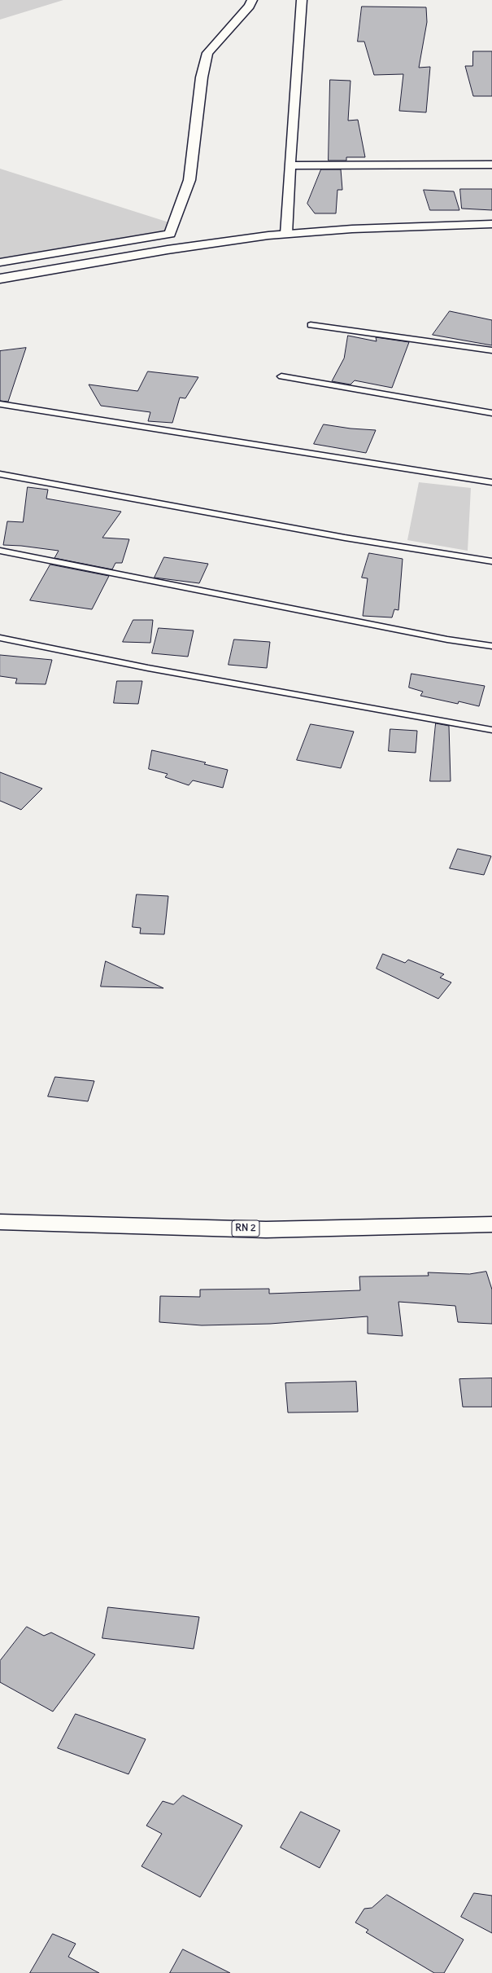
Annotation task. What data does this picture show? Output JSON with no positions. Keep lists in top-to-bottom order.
{
  "streets": {
    "main road": ["RN 2"]
  }
}
